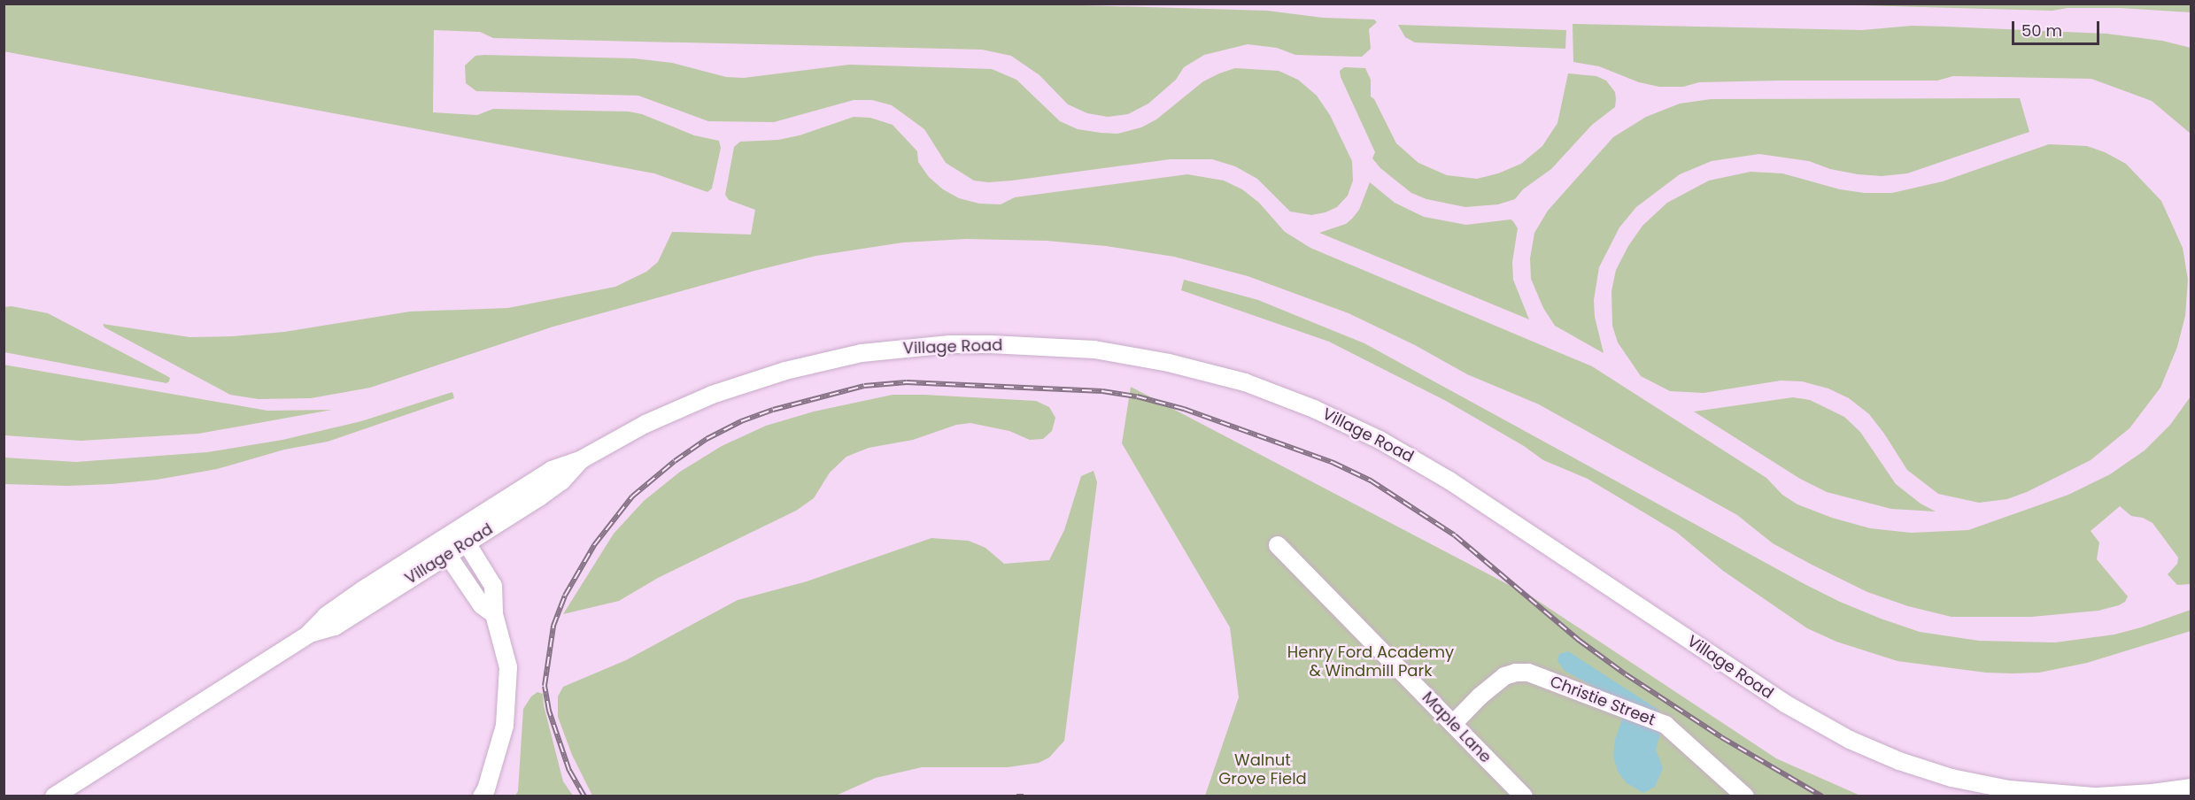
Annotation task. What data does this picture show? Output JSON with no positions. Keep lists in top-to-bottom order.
{
  "streets": {
    "street": ["Village Road", "Christie Street", "Maple Lane"]
  },
  "crossings": [
    ["Christie Street", "Maple Lane"]
  ],
  "parks": ["Henry Ford Academy & Windmill Park", "Walnut Grove Field"],
  "scale_bar": "50 m"
}
